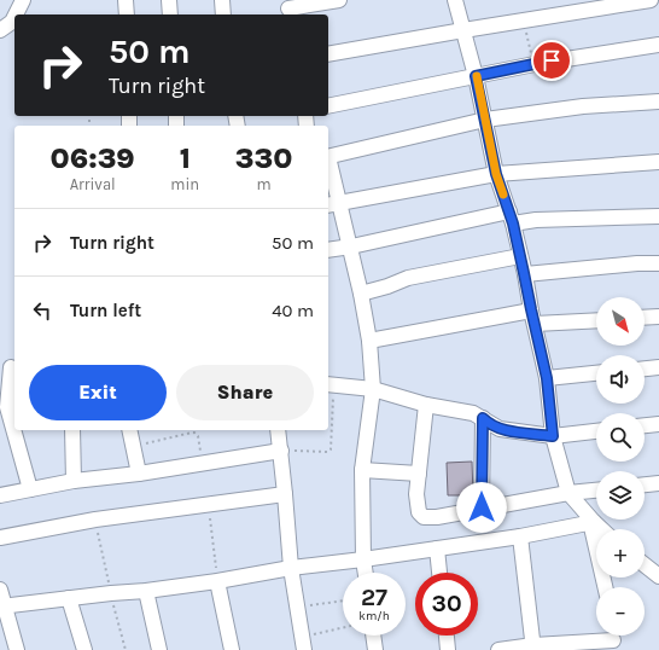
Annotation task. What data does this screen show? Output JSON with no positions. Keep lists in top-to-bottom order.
{
  "north": "bottom right",
  "page": {
    "turn": ["50 m", "Turn right"],
    "eta": [
      "06:39",
      "Arrival",
      "1",
      "min",
      "330",
      "m"
    ],
    "list": [
      {
        "name": "Turn right",
        "value": "50 m"
      },
      {
        "name": "Turn left",
        "value": "40 m"
      }
    ],
    "map_buttons": ["+", "−"],
    "buttons": ["Exit", "Share"],
    "speed": "27 km/h",
    "limit": "30"
  }
}
